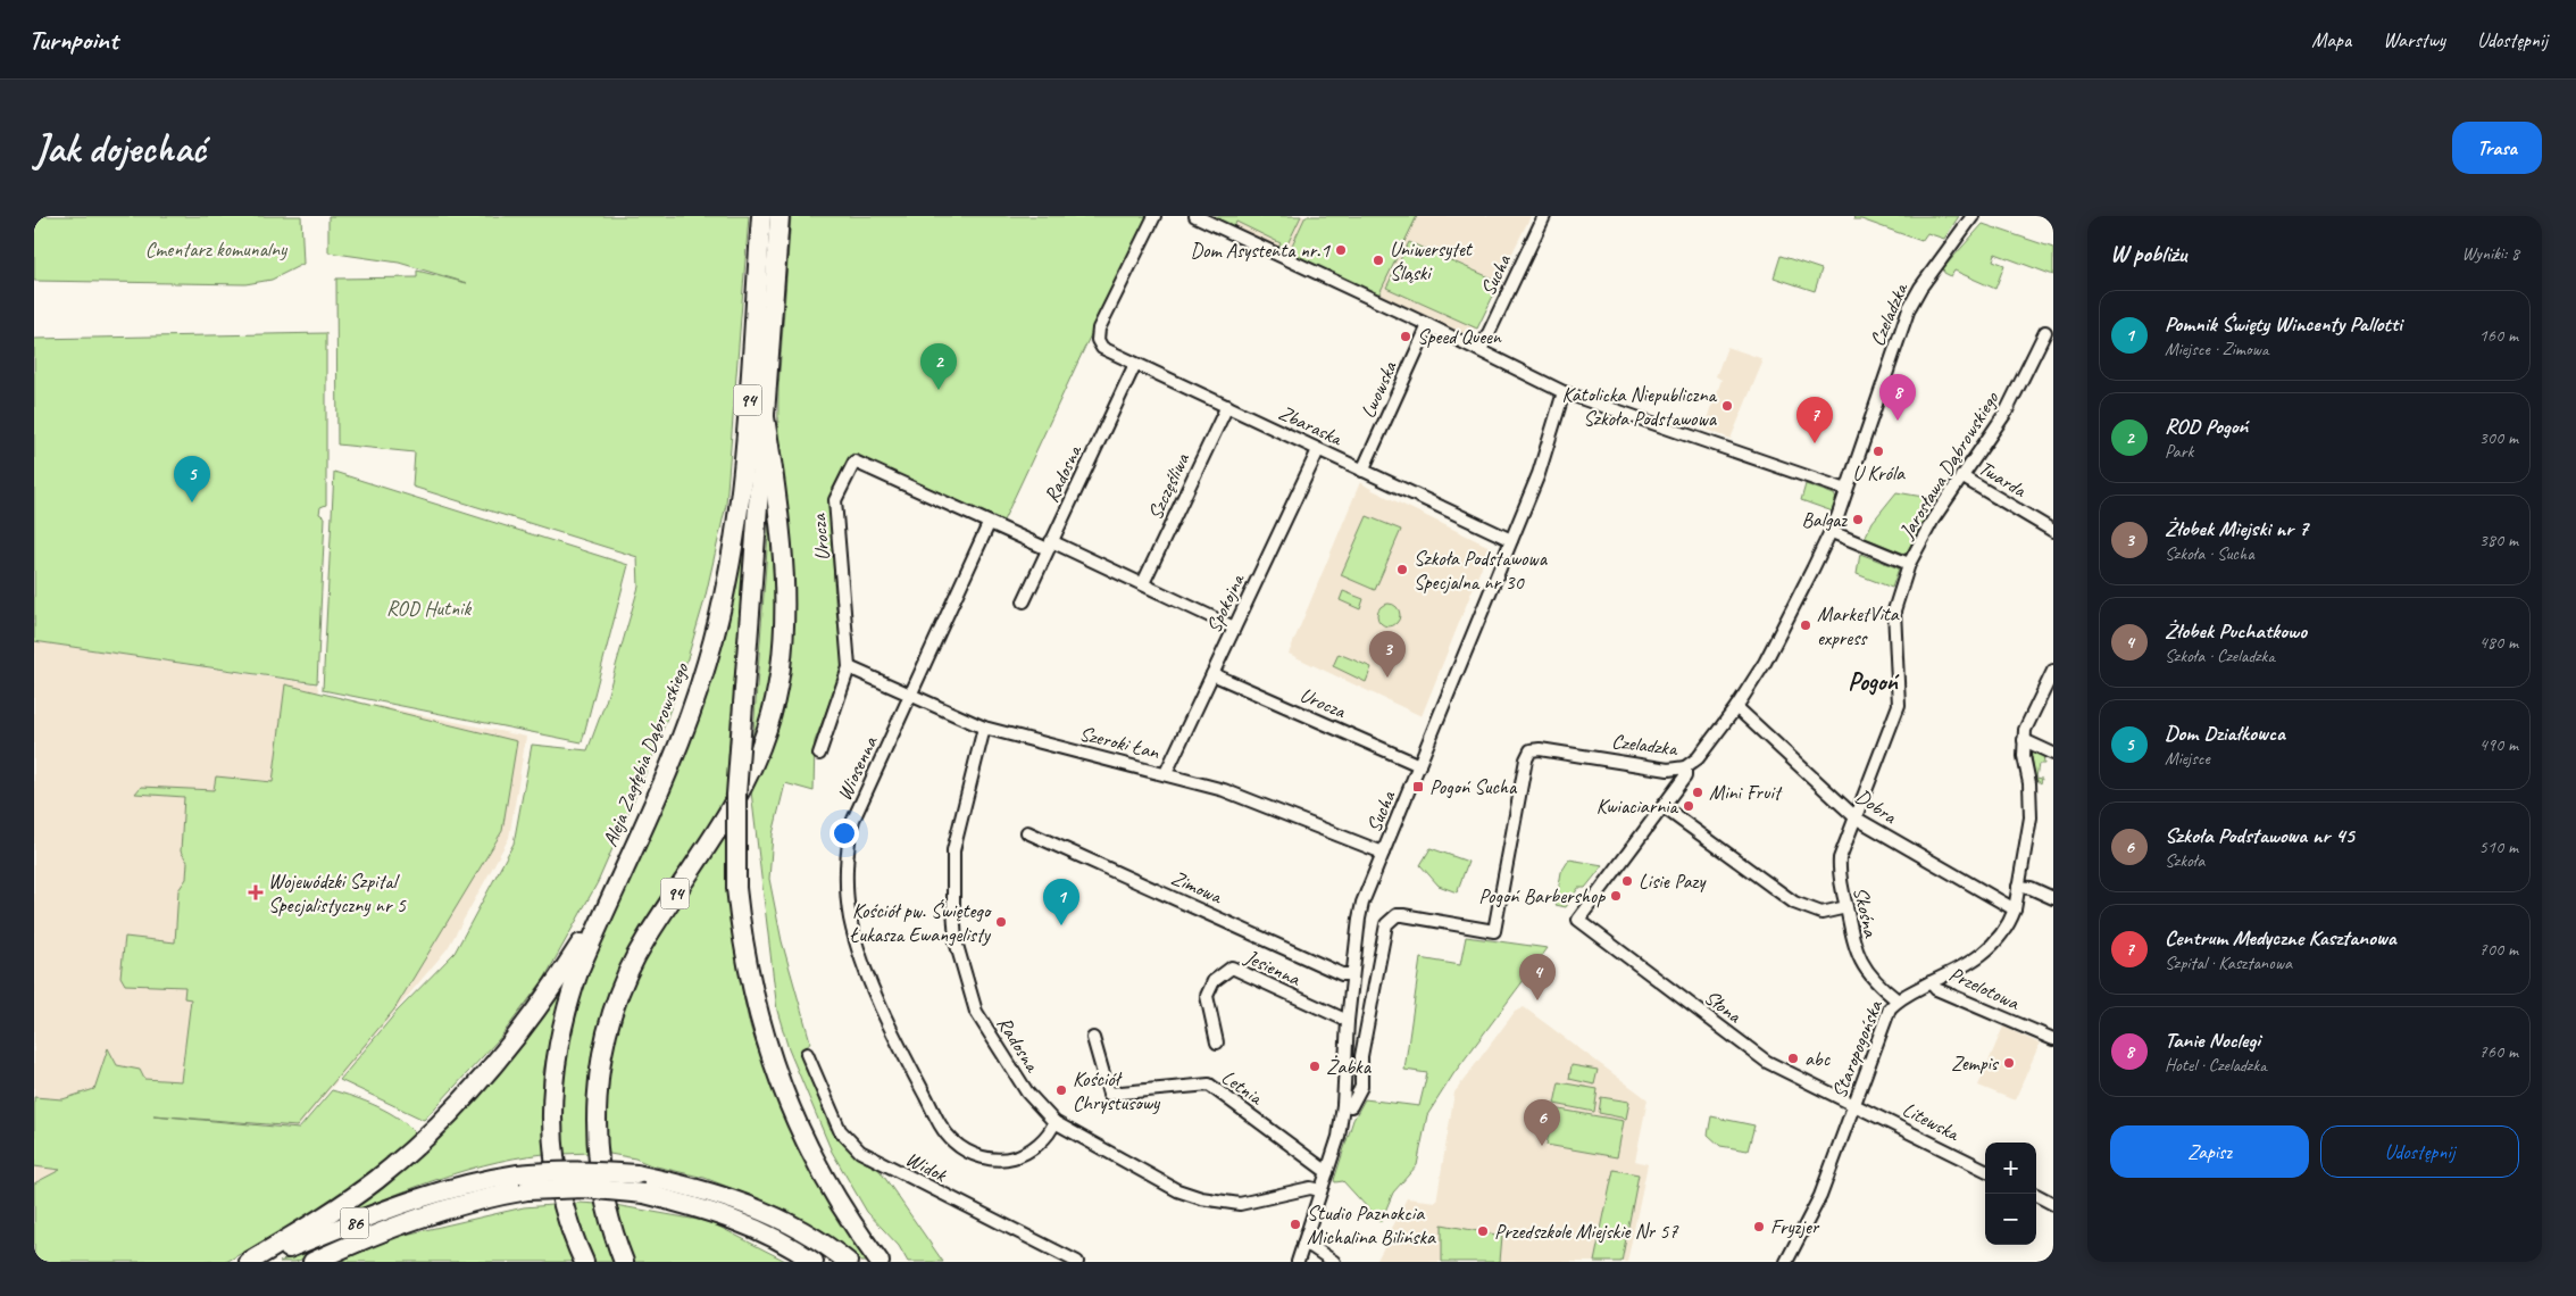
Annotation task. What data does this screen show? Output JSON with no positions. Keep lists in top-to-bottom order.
{
  "streets": {
    "main road": ["94", "Aleja Zagłębia Dąbrowskiego", "86"],
    "street": [
      "Sucha",
      "Czeladzka",
      "Lwowska",
      "Zbaraska",
      "Jarosława Dąbrowskiego",
      "Radosna",
      "Twarda",
      "Szczęśliwa",
      "Urocza",
      "Spokojna",
      "Szeroki Łan",
      "Wiosenna",
      "Dobra",
      "Zimowa",
      "Skośna",
      "Jesienna",
      "Przelotowa",
      "Słona",
      "Staropogońska",
      "Letnia",
      "Litewska",
      "Widok"
    ]
  },
  "crossings": [
    ["Sucha", "Czeladzka"],
    ["Sucha", "Zbaraska"],
    ["Sucha", "Radosna"],
    ["Sucha", "Urocza"],
    ["Sucha", "Szeroki Łan"],
    ["Sucha", "Zimowa"],
    ["Sucha", "Jesienna"],
    ["Sucha", "Letnia"],
    ["Czeladzka", "Dobra"],
    ["Lwowska", "Zbaraska"],
    ["94", "Aleja Zagłębia Dąbrowskiego"],
    ["Zbaraska", "Radosna"],
    ["Zbaraska", "Szczęśliwa"],
    ["Zbaraska", "Spokojna"],
    ["Jarosława Dąbrowskiego", "Twarda"],
    ["Jarosława Dąbrowskiego", "Dobra"],
    ["Jarosława Dąbrowskiego", "Skośna"],
    ["Radosna", "Urocza"],
    ["Radosna", "Szeroki Łan"],
    ["Radosna", "Wiosenna"],
    ["Szczęśliwa", "Urocza"],
    ["Urocza", "Spokojna"],
    ["Urocza", "Szeroki Łan"],
    ["Urocza", "Wiosenna"],
    ["Spokojna", "Szeroki Łan"],
    ["Szeroki Łan", "Wiosenna"],
    ["Dobra", "Skośna"],
    ["Dobra", "Staropogońska"],
    ["Skośna", "Staropogońska"],
    ["Przelotowa", "Staropogońska"],
    ["Słona", "Staropogońska"],
    ["Słona", "Litewska"],
    ["Staropogońska", "Litewska"]
  ],
  "districts": ["Pogoń"],
  "parks": ["Cmentarz komunalny", "ROD Hutnik"],
  "places": {
    "other": [
      "Dom Asystenta nr.1",
      "Uniwersytet Śląski",
      "Speed Queen",
      "Katolicka Niepubliczna Szkoła Podstawowa",
      "U Króla",
      "Balgaz",
      "Szkoła Podstawowa Specjalna nr 30",
      "MarketVita express",
      "Mini Fruit",
      "Kwiaciarnia",
      "Lisie Pazy",
      "Pogoń Barbershop",
      "Kościół pw. Świętego Łukasza Ewangelisty",
      "abc",
      "Zempis",
      "Żabka",
      "Kościół Chrystusowy",
      "Studio Paznokcia Michalina Bilińska",
      "Fryzjer",
      "Przedszkole Miejskie Nr 57"
    ],
    "transit": ["Pogoń Sucha"],
    "health": ["Wojewódzki Szpital Specjalistyczny nr 5"]
  },
  "page": {
    "header": "Turnpoint",
    "nav": ["Mapa", "Warstwy", "Udostępnij"],
    "buttons": [
      "Trasa",
      ["Zapisz", "Udostępnij"]
    ],
    "title": "Jak dojechać",
    "heading": ["W pobliżu", "Wyniki: 8"],
    "list": [
      {
        "mark": "1",
        "name": "Pomnik Święty Wincenty Pallotti",
        "note": "Miejsce · Zimowa",
        "value": "160 m"
      },
      {
        "mark": "2",
        "name": "ROD Pogoń",
        "note": "Park",
        "value": "300 m"
      },
      {
        "mark": "3",
        "name": "Żłobek Miejski nr 7",
        "note": "Szkoła · Sucha",
        "value": "380 m"
      },
      {
        "mark": "4",
        "name": "Żłobek Puchatkowo",
        "note": "Szkoła · Czeladzka",
        "value": "480 m"
      },
      {
        "mark": "5",
        "name": "Dom Działkowca",
        "note": "Miejsce",
        "value": "490 m"
      },
      {
        "mark": "6",
        "name": "Szkoła Podstawowa nr 45",
        "note": "Szkoła",
        "value": "510 m"
      },
      {
        "mark": "7",
        "name": "Centrum Medyczne Kasztanowa",
        "note": "Szpital · Kasztanowa",
        "value": "700 m"
      },
      {
        "mark": "8",
        "name": "Tanie Noclegi",
        "note": "Hotel · Czeladzka",
        "value": "760 m"
      }
    ],
    "pins": [
      "2",
      "8",
      "7",
      "5",
      "3",
      "1",
      "4",
      "6"
    ],
    "map_buttons": ["+", "−"]
  }
}
